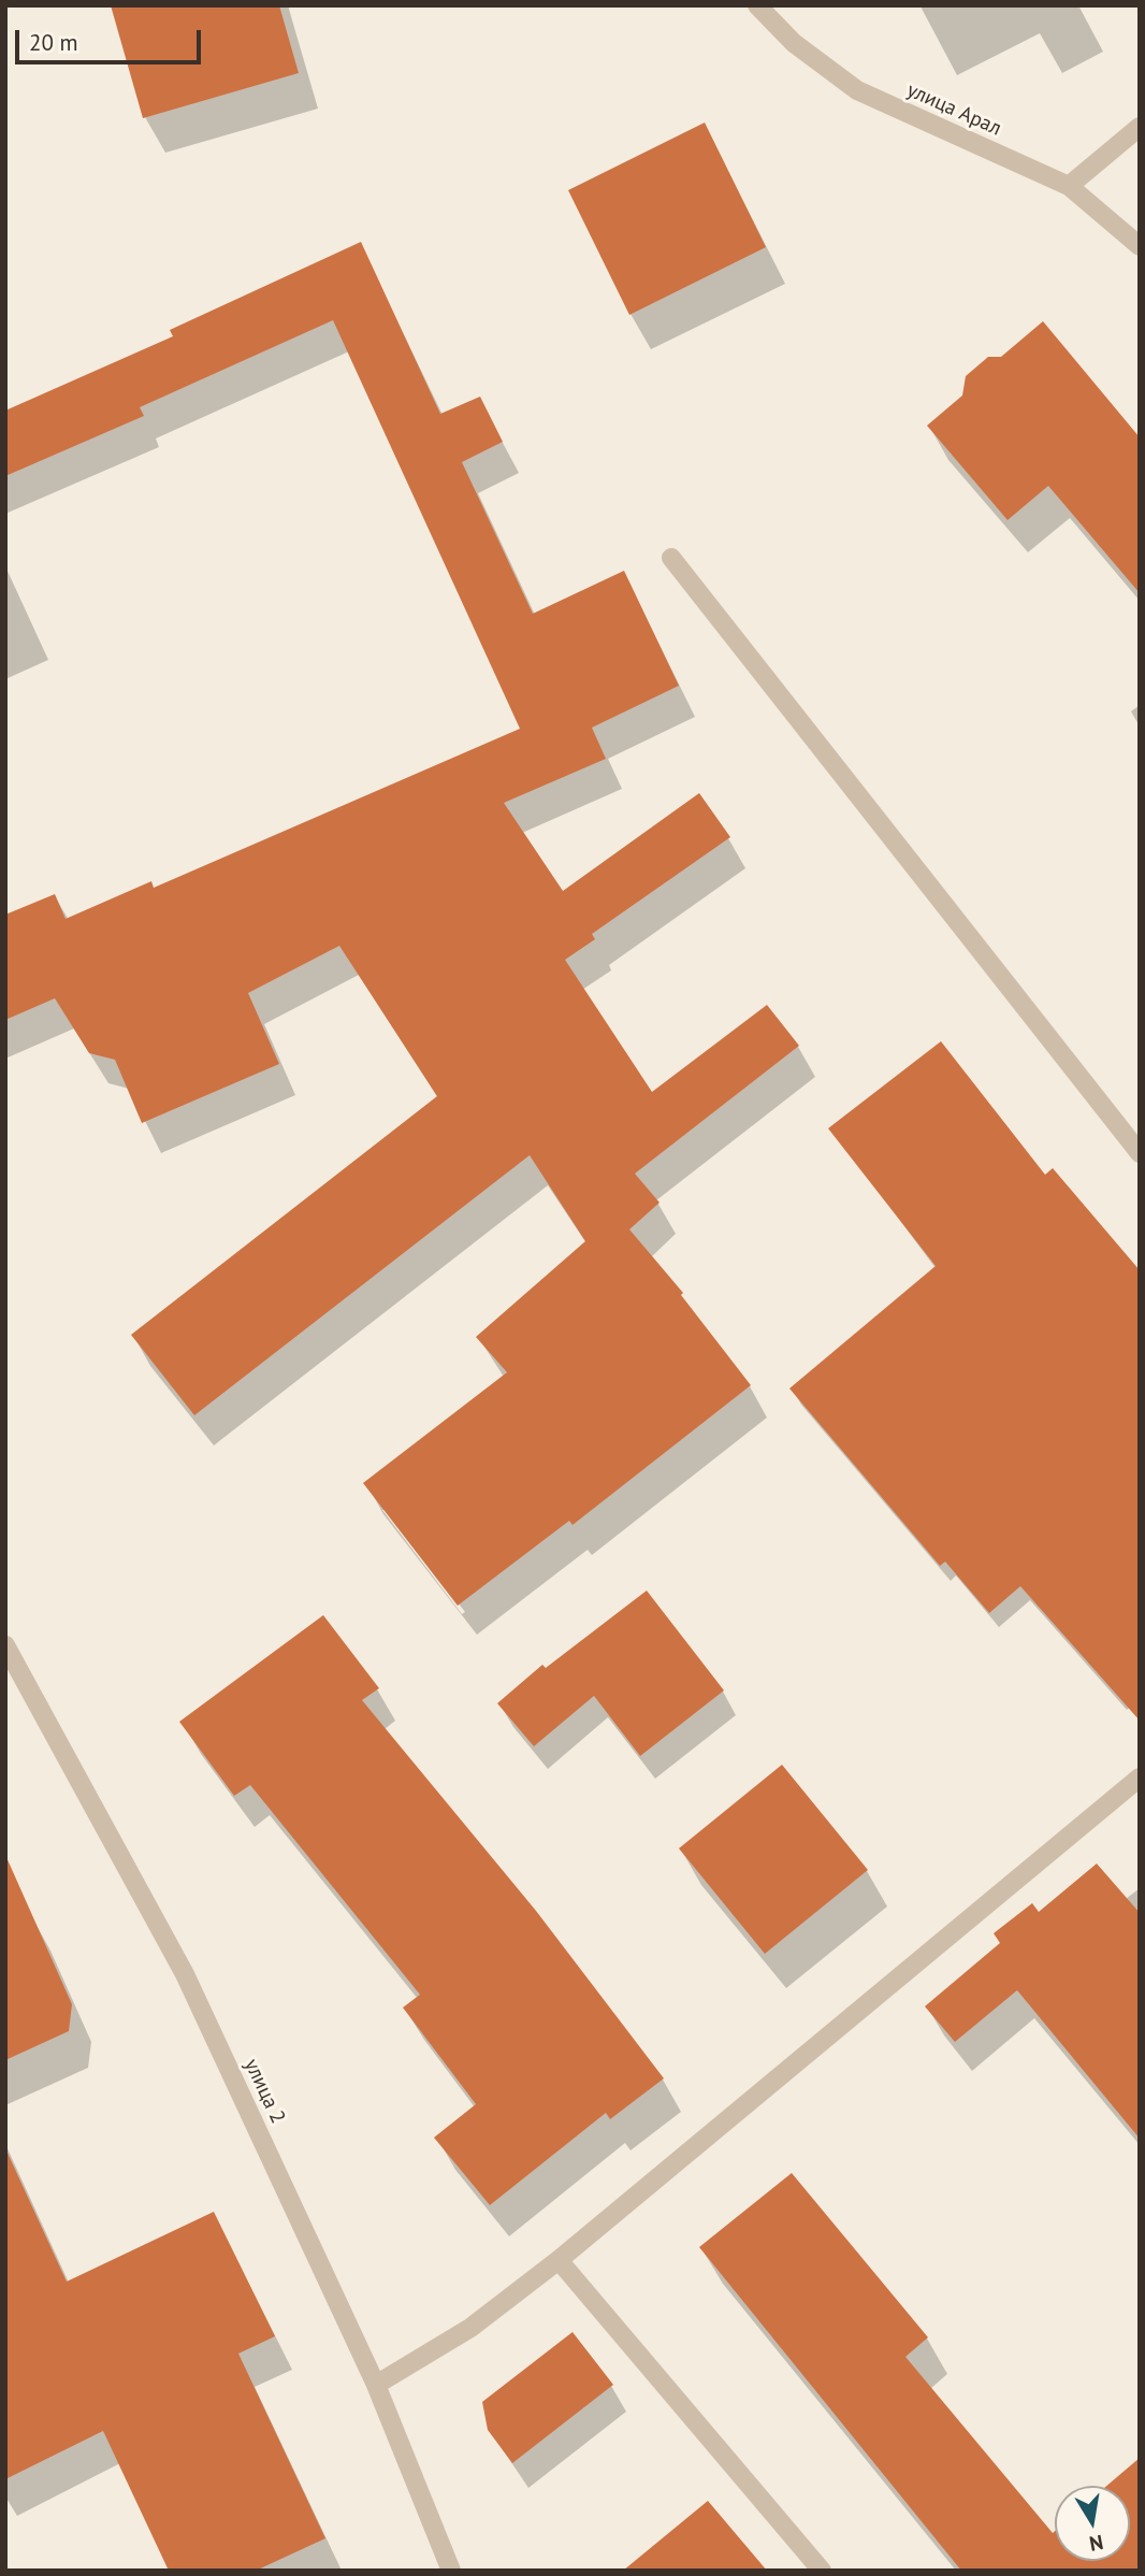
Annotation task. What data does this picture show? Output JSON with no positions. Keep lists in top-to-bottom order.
{
  "streets": {
    "street": ["улица Арал", "улица 2"]
  },
  "scale_bar": "20 m",
  "north": "bottom"
}
